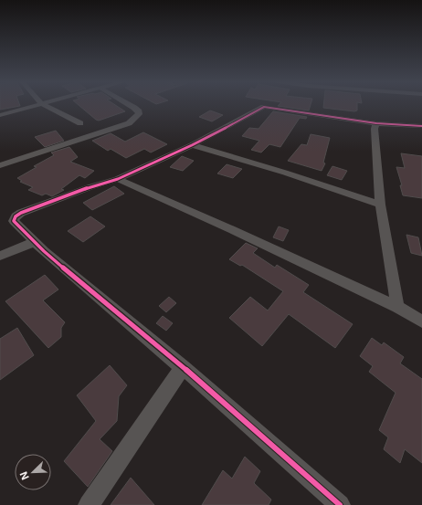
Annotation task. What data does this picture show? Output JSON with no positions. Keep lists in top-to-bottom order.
{
  "north": "bottom left"
}
